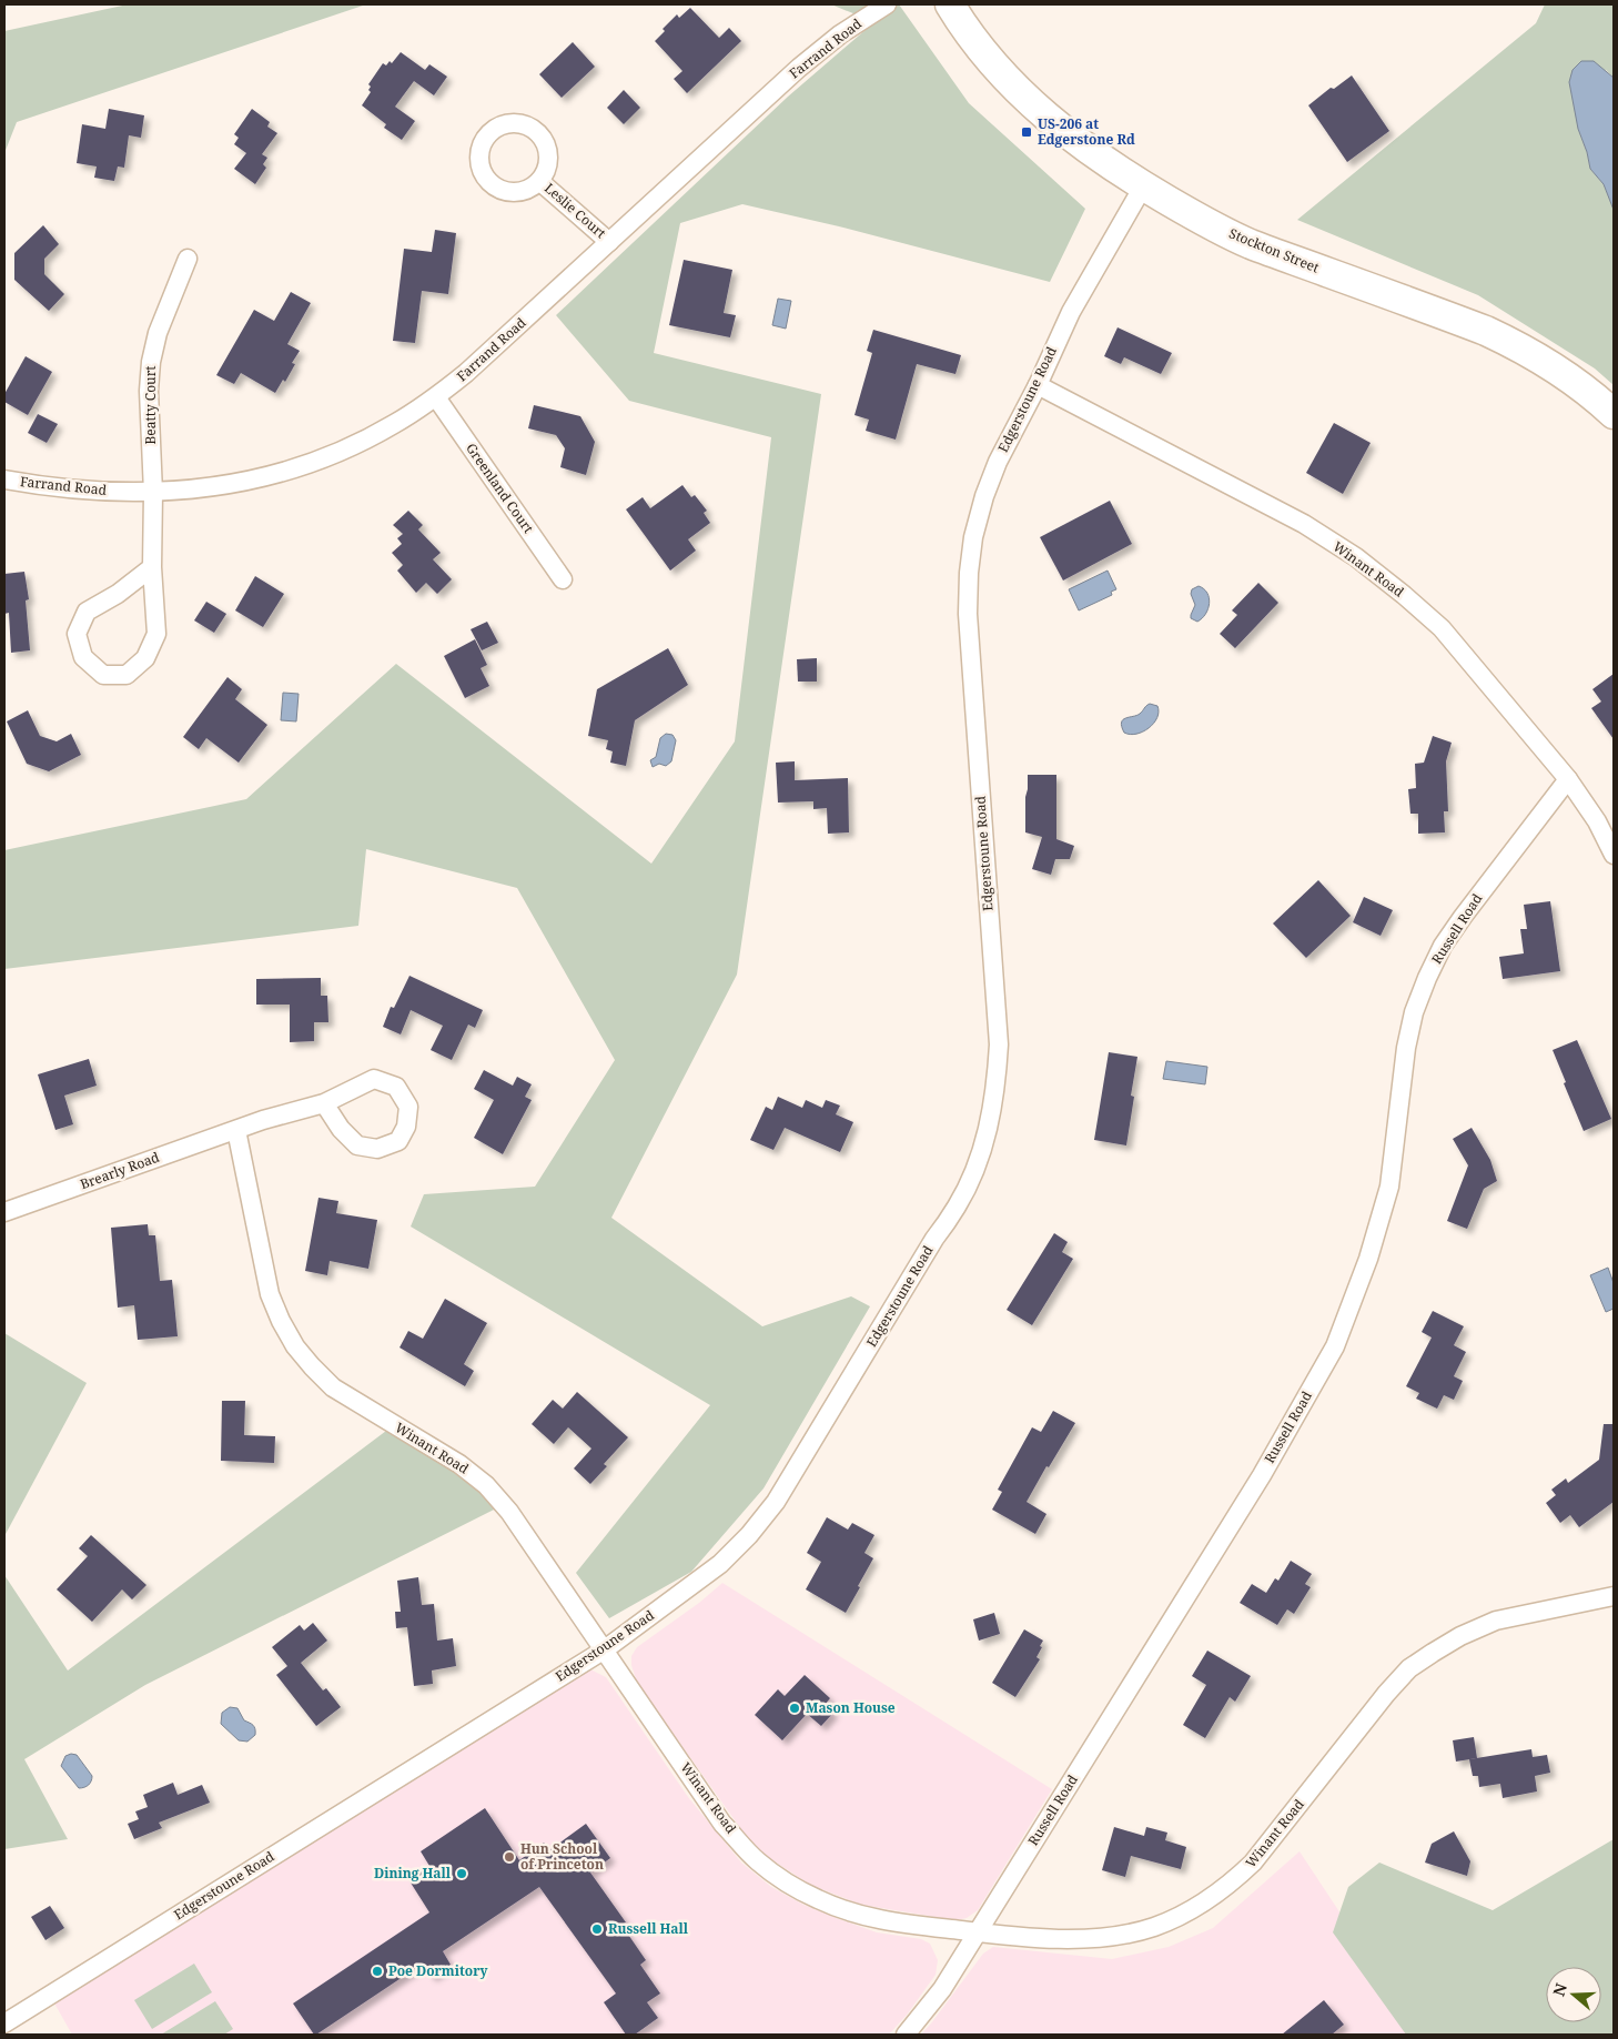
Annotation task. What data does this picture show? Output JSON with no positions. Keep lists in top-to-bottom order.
{
  "streets": {
    "highway": ["Stockton Street"],
    "street": [
      "Farrand Road",
      "Leslie Court",
      "Edgerstoune Road",
      "Beatty Court",
      "Greenland Court",
      "Winant Road",
      "Russell Road",
      "Brearly Road"
    ]
  },
  "crossings": [
    ["Farrand Road", "Leslie Court"],
    ["Farrand Road", "Beatty Court"],
    ["Farrand Road", "Greenland Court"],
    ["Stockton Street", "Edgerstoune Road"],
    ["Edgerstoune Road", "Winant Road"],
    ["Winant Road", "Russell Road"],
    ["Winant Road", "Brearly Road"]
  ],
  "places": {
    "transit": ["US-206 at Edgerstone Rd"],
    "other": [
      "Mason House",
      "Hun School of Princeton",
      "Dining Hall",
      "Russell Hall",
      "Poe Dormitory"
    ]
  },
  "north": "left"
}
